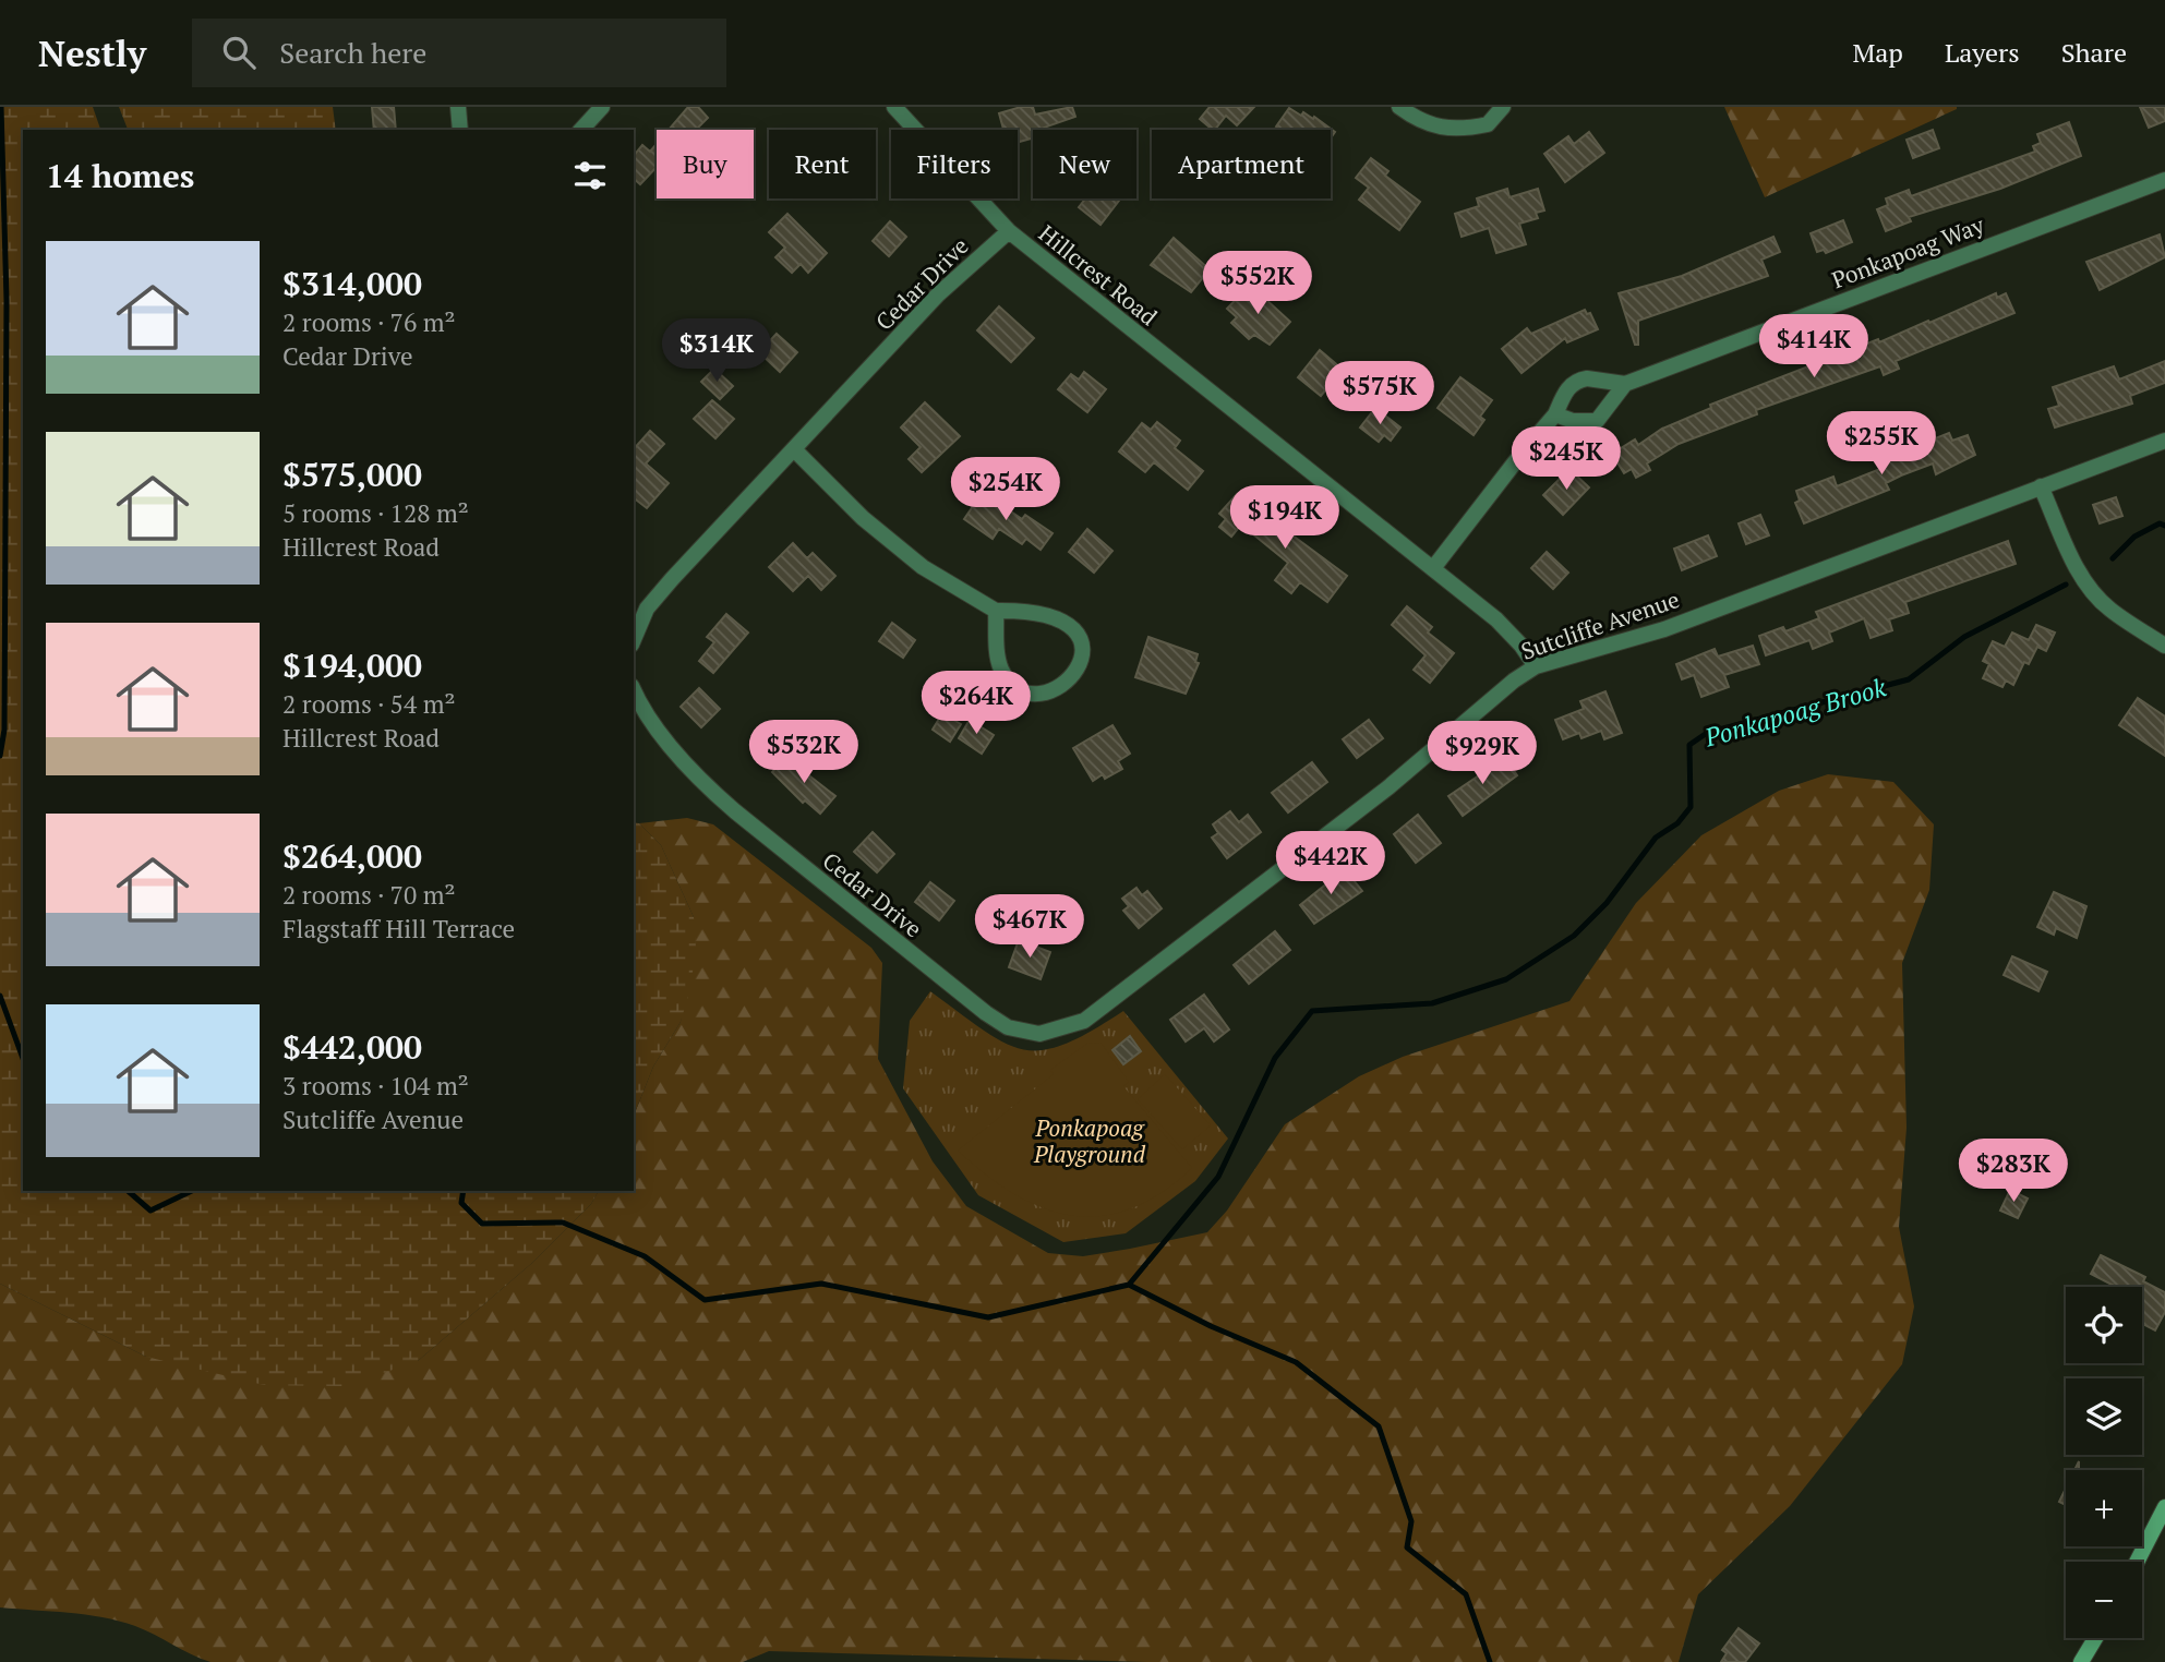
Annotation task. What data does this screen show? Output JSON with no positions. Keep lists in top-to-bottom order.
{
  "streets": {
    "street": [
      "Ponkapoag Way",
      "Hillcrest Road",
      "Cedar Drive",
      "Sutcliffe Avenue"
    ]
  },
  "crossings": [
    ["Hillcrest Road", "Cedar Drive"],
    ["Hillcrest Road", "Sutcliffe Avenue"],
    ["Cedar Drive", "Sutcliffe Avenue"]
  ],
  "water": ["Ponkapoag Brook"],
  "parks": ["Ponkapoag Playground"],
  "page": {
    "header": "Nestly",
    "search": "Search here",
    "nav": ["Map", "Layers", "Share"],
    "chip": [
      "Buy",
      "Rent",
      "Filters",
      "New",
      "Apartment"
    ],
    "heading": "14 homes",
    "list": [
      {
        "name": "$314,000",
        "note": "2 rooms · 76 m² · Cedar Drive"
      },
      {
        "name": "$575,000",
        "note": "5 rooms · 128 m² · Hillcrest Road"
      },
      {
        "name": "$194,000",
        "note": "2 rooms · 54 m² · Hillcrest Road"
      },
      {
        "name": "$264,000",
        "note": "2 rooms · 70 m² · Flagstaff Hill Terrace"
      },
      {
        "name": "$442,000",
        "note": "3 rooms · 104 m² · Sutcliffe Avenue"
      }
    ],
    "price": [
      "$552K",
      "$414K",
      "$314K",
      "$575K",
      "$255K",
      "$245K",
      "$254K",
      "$194K",
      "$264K",
      "$532K",
      "$929K",
      "$442K",
      "$467K",
      "$283K"
    ],
    "map_buttons": ["+", "−"]
  }
}
